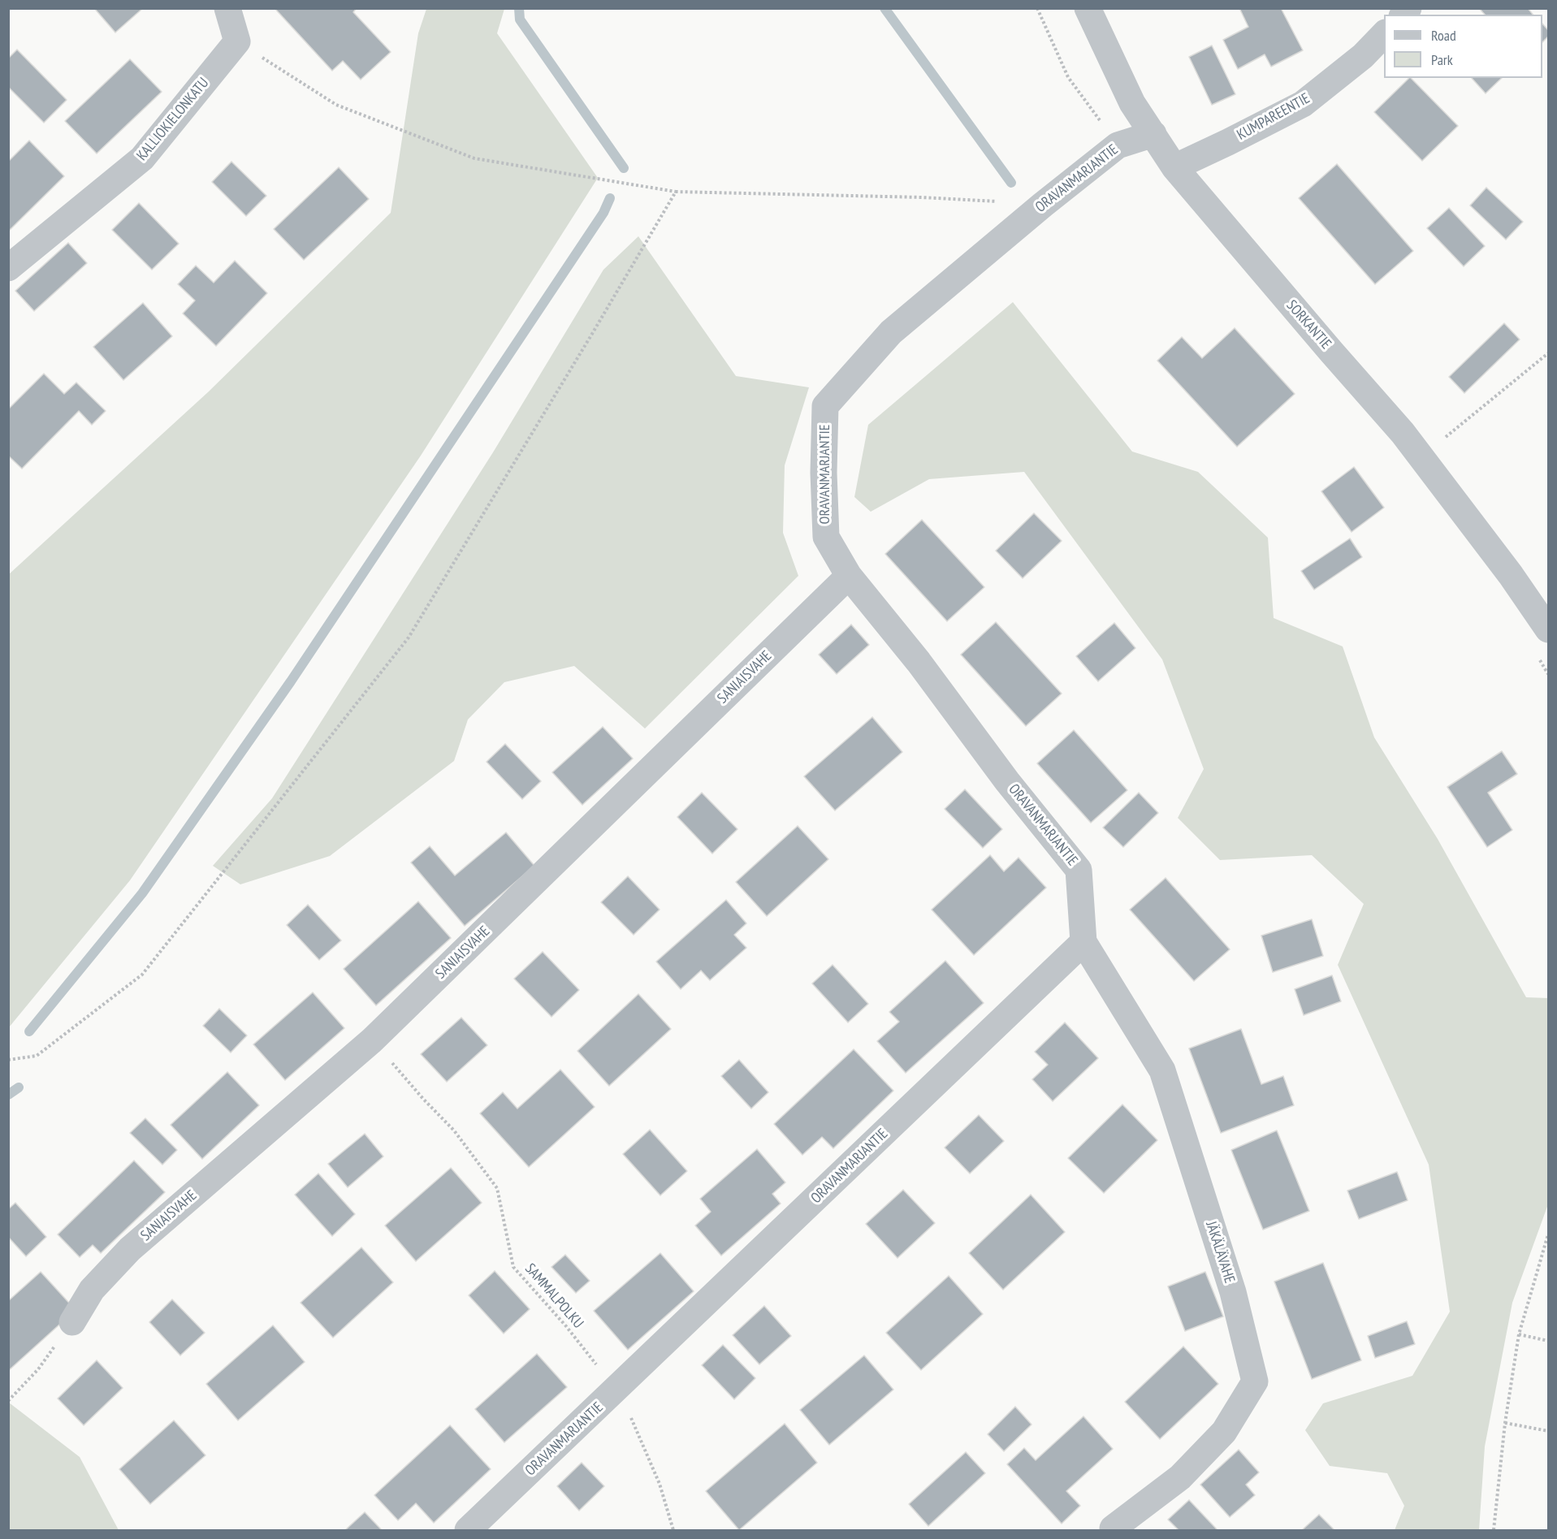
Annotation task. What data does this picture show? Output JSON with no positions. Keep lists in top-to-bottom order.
{
  "streets": {
    "street": [
      "KUMPAREENTIE",
      "KALLIOKIELONKATU",
      "ORAVANMARJANTIE",
      "SORKANTIE",
      "SANIAISVAHE",
      "JÄKÄLÄVAHE"
    ],
    "path": ["SAMMALPOLKU"]
  },
  "crossings": [
    ["KUMPAREENTIE", "SORKANTIE"],
    ["ORAVANMARJANTIE", "SORKANTIE"],
    ["ORAVANMARJANTIE", "SANIAISVAHE"],
    ["ORAVANMARJANTIE", "JÄKÄLÄVAHE"],
    ["ORAVANMARJANTIE", "SAMMALPOLKU"],
    ["SANIAISVAHE", "SAMMALPOLKU"]
  ],
  "legend": ["Road", "Park"]
}
